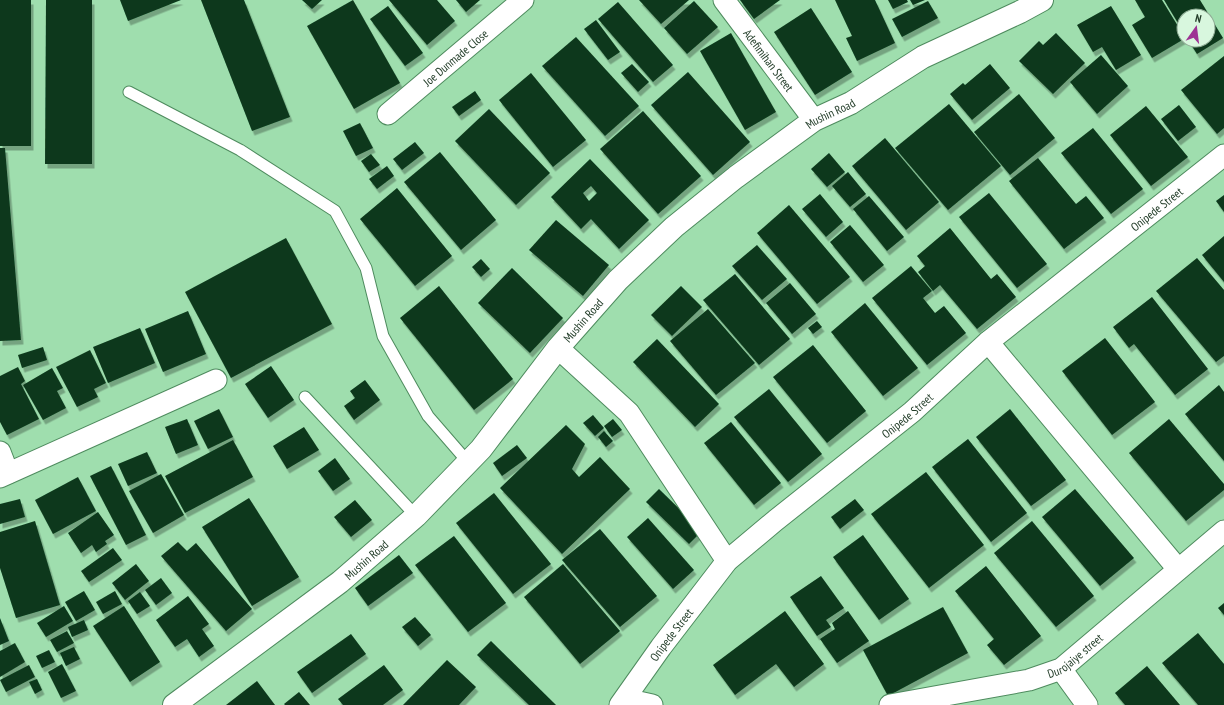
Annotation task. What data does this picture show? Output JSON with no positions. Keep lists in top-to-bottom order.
{
  "streets": {
    "main road": ["Mushin Road"],
    "street": [
      "Joe Dunmade Close",
      "Adefimihan Street",
      "Onipede Street",
      "Durojaiye street"
    ]
  },
  "crossings": [
    ["Adefimihan Street", "Mushin Road"]
  ],
  "north": "top"
}
